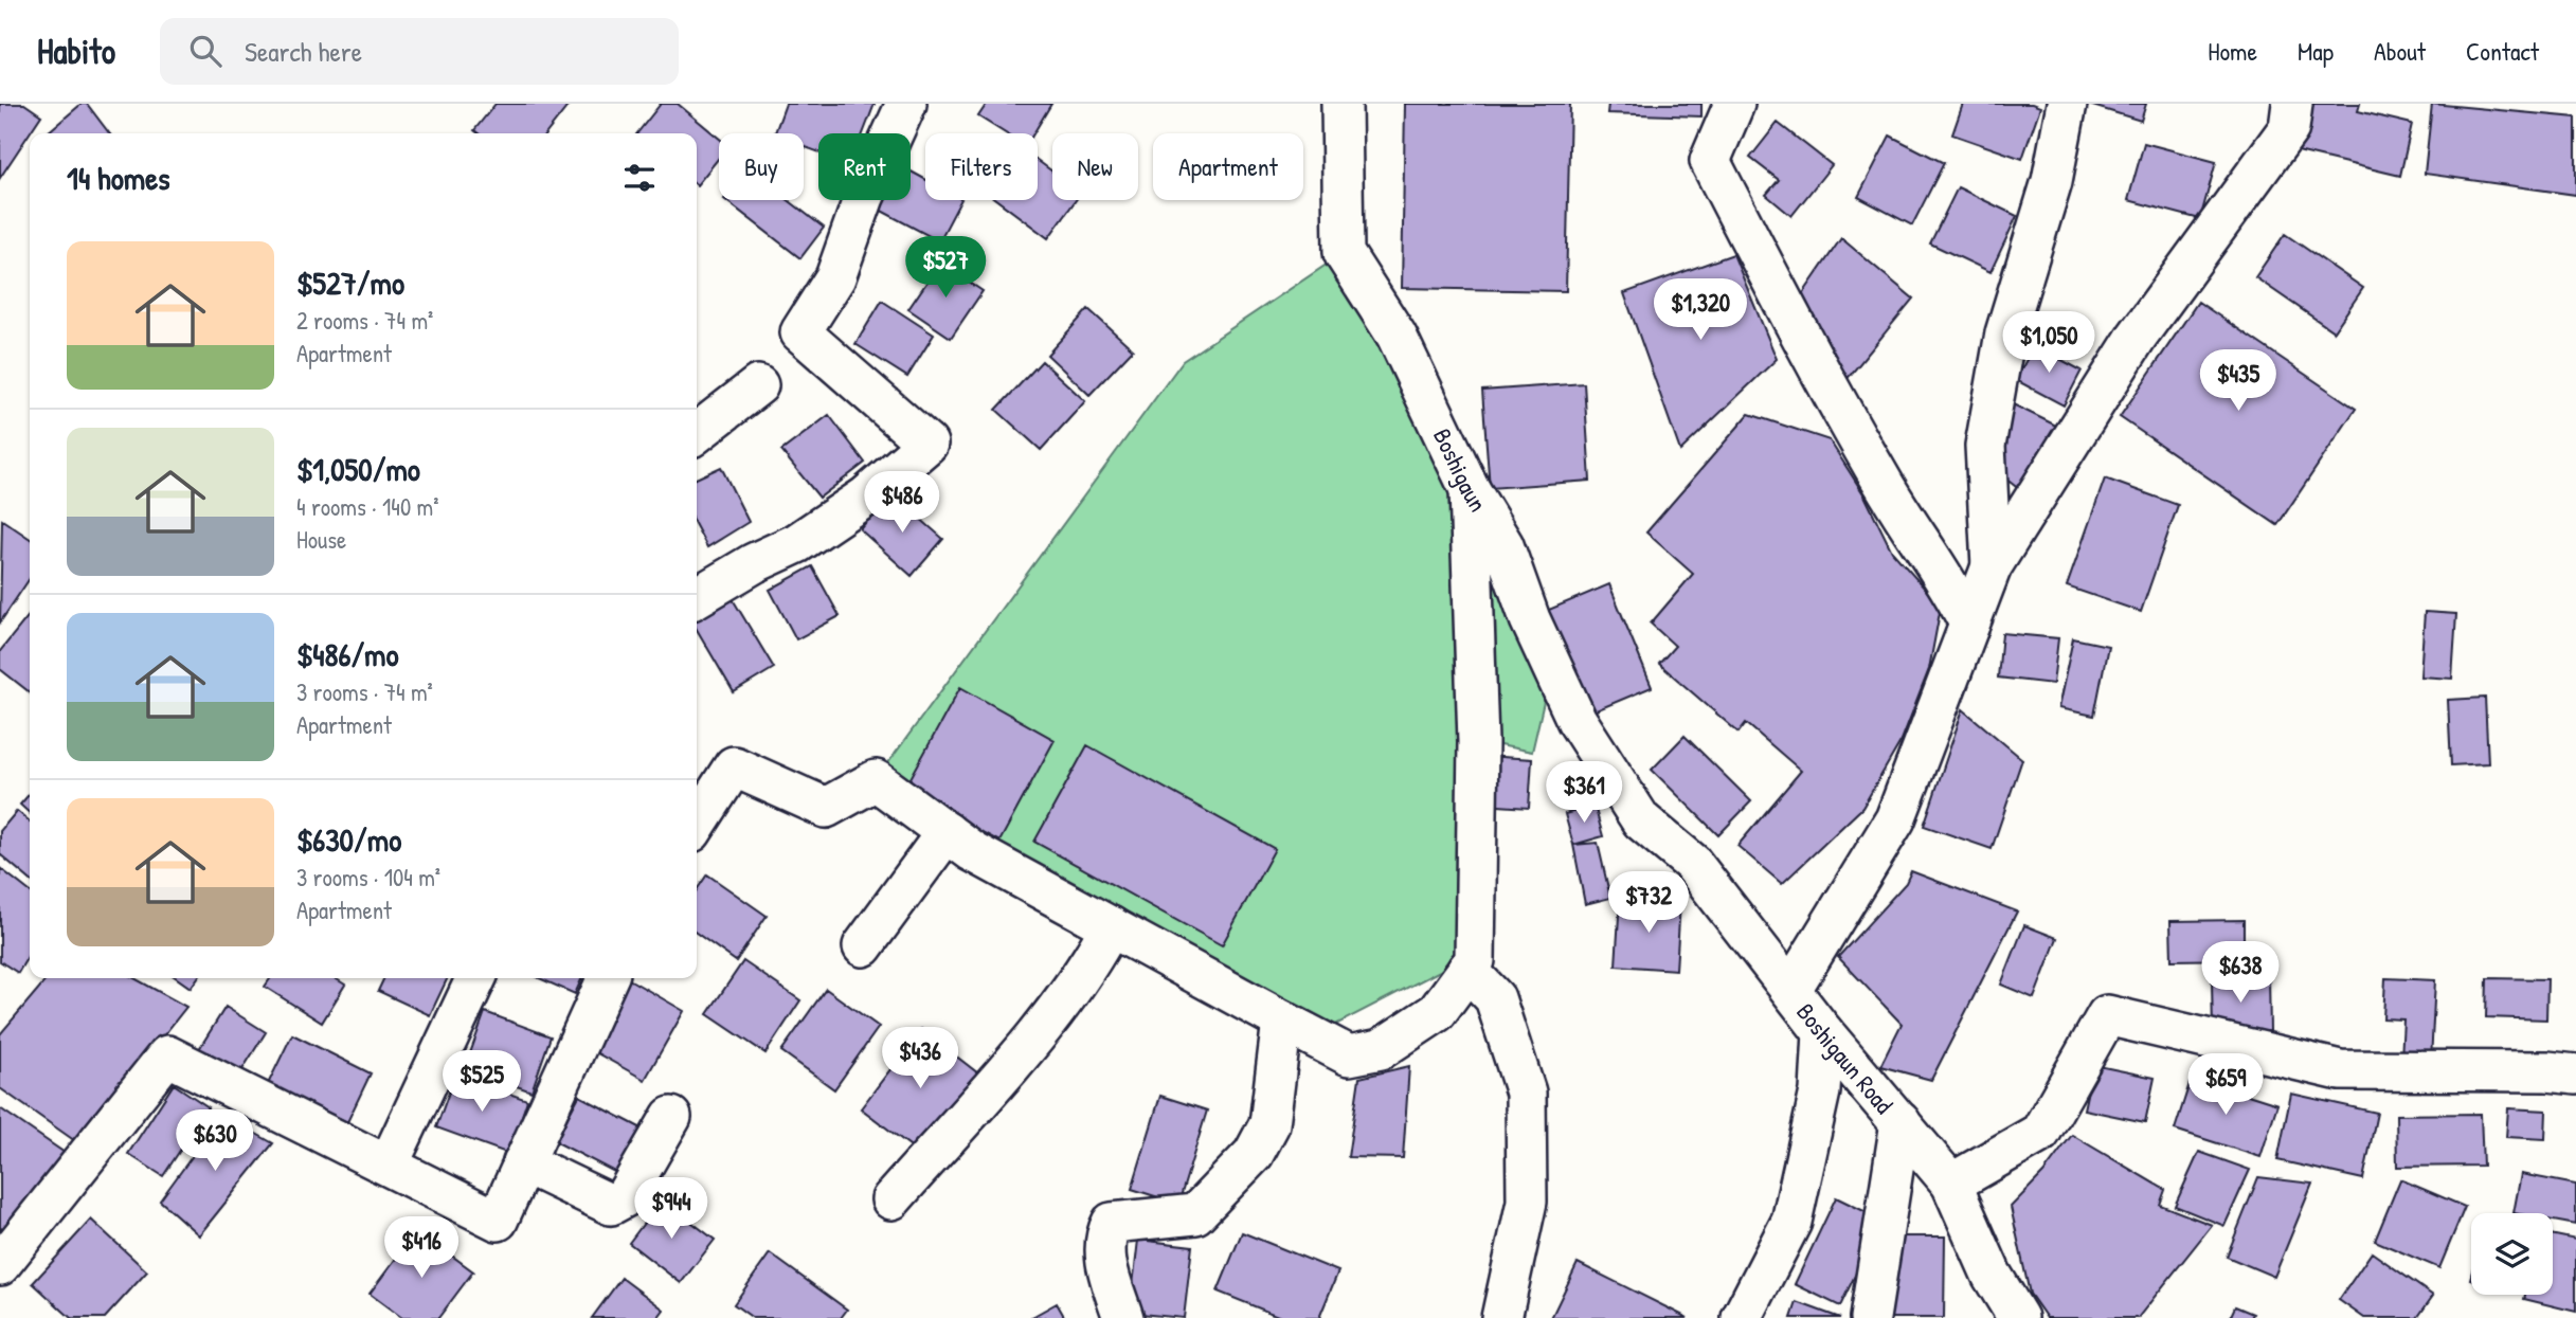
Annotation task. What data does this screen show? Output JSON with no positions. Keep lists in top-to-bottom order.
{
  "streets": {
    "street": ["Boshigaun", "Boshigaun Road"]
  },
  "crossings": [
    ["Boshigaun", "Boshigaun Road"]
  ],
  "page": {
    "header": "Habito",
    "search": "Search here",
    "nav": [
      "Home",
      "Map",
      "About",
      "Contact"
    ],
    "chip": [
      "Buy",
      "Rent",
      "Filters",
      "New",
      "Apartment"
    ],
    "heading": "14 homes",
    "list": [
      {
        "name": "$527/mo",
        "note": "2 rooms · 74 m² · Apartment"
      },
      {
        "name": "$1,050/mo",
        "note": "4 rooms · 140 m² · House"
      },
      {
        "name": "$486/mo",
        "note": "3 rooms · 74 m² · Apartment"
      },
      {
        "name": "$630/mo",
        "note": "3 rooms · 104 m² · Apartment"
      }
    ],
    "price": [
      "$527",
      "$1,320",
      "$1,050",
      "$435",
      "$486",
      "$361",
      "$732",
      "$638",
      "$436",
      "$525",
      "$659",
      "$630",
      "$944",
      "$416"
    ]
  }
}
